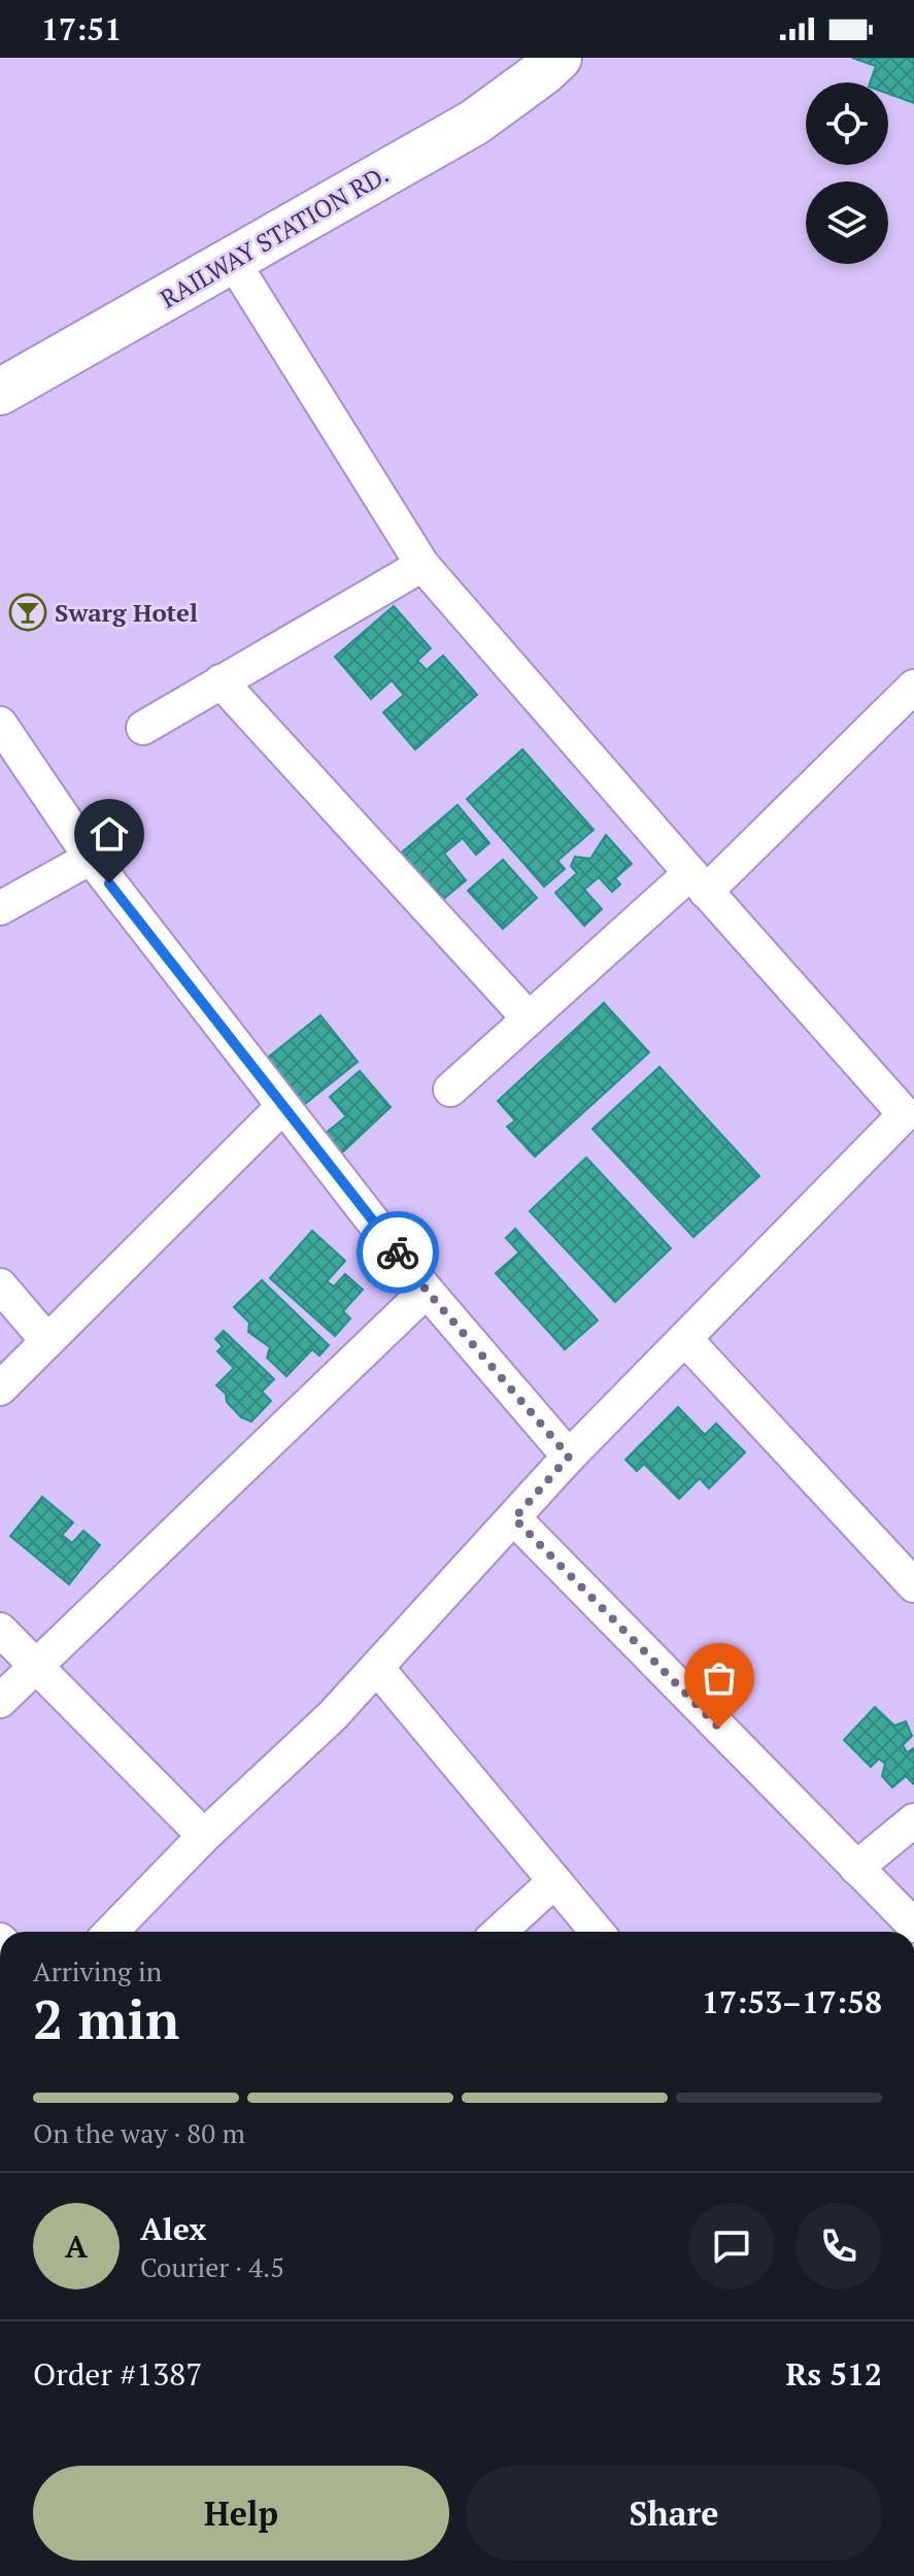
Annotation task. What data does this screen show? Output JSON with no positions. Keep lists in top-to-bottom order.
{
  "streets": {
    "street": ["RAILWAY STATION RD."]
  },
  "places": {
    "bar": ["Swarg Hotel"]
  },
  "page": {
    "status": "17:51",
    "heading": ["2 min", "Arriving in", "17:53–17:58"],
    "panel": [
      "Alex",
      "Courier · 4.5",
      "Order #1387",
      "Rs 512"
    ],
    "bar": "On the way · 80 m",
    "round": "A",
    "buttons": ["Help", "Share"]
  }
}
